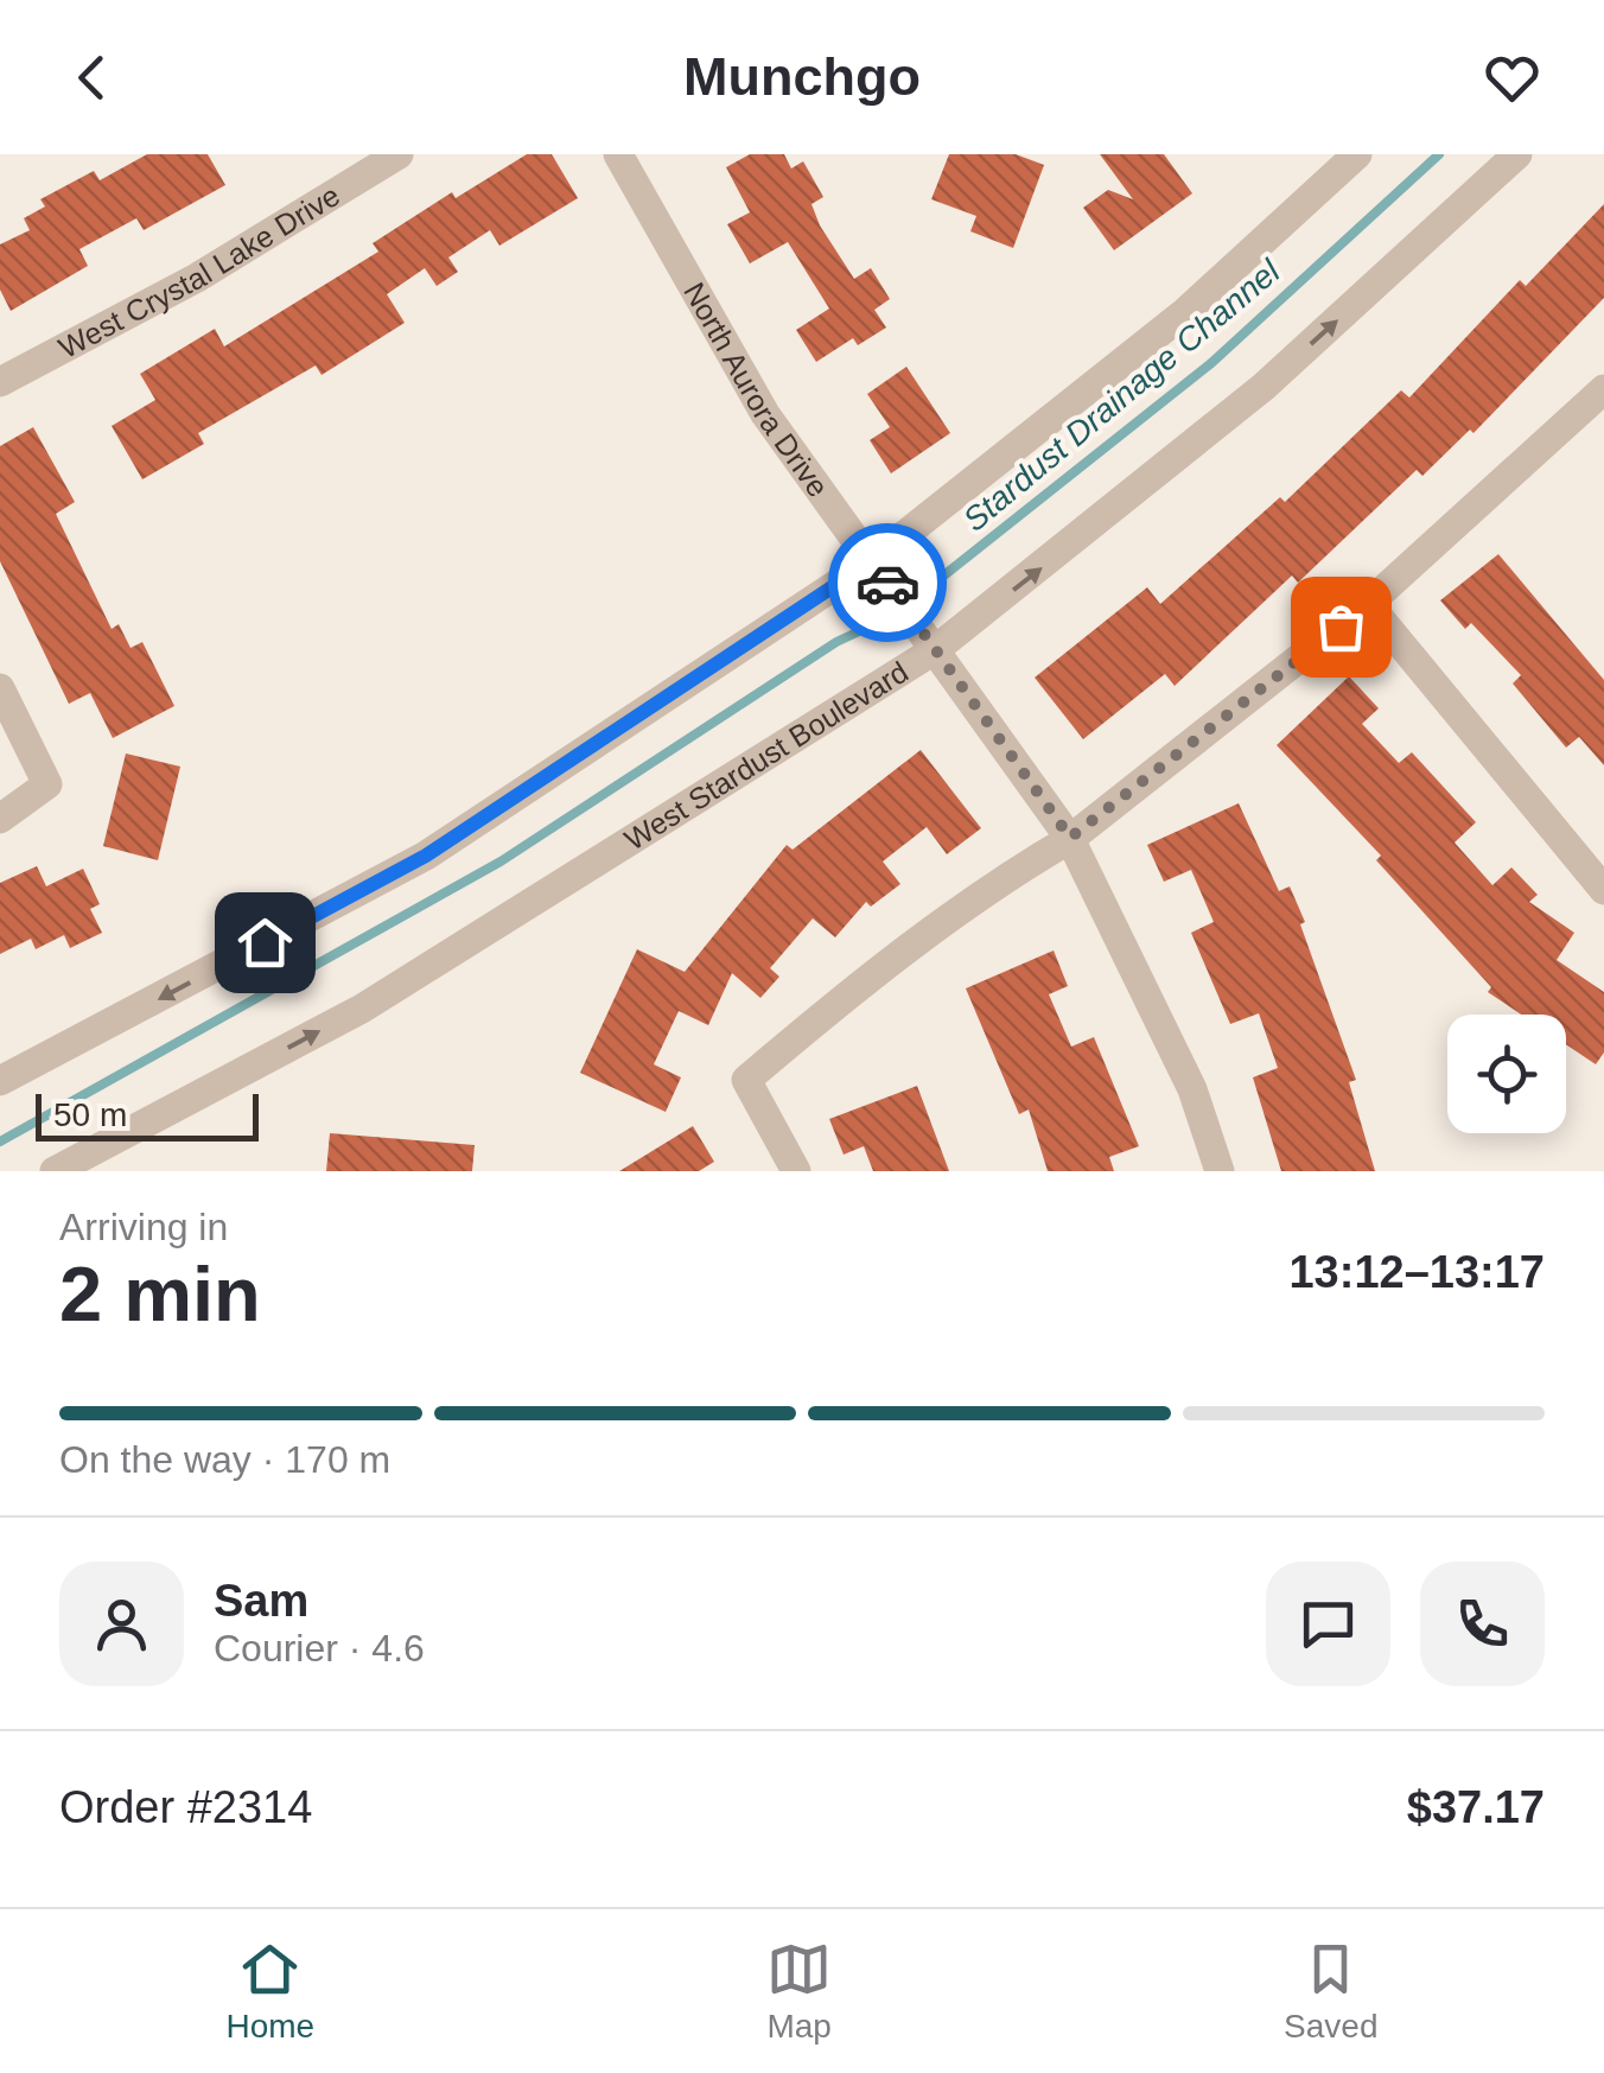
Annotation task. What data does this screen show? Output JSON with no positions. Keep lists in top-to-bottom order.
{
  "streets": {
    "street": ["West Crystal Lake Drive", "North Aurora Drive", "West Stardust Boulevard"]
  },
  "crossings": [
    ["North Aurora Drive", "West Stardust Boulevard"]
  ],
  "water": ["Stardust Drainage Channel"],
  "scale_bar": "50 m",
  "page": {
    "header": "Munchgo",
    "scale": "50 m",
    "heading": ["2 min", "Arriving in", "13:12–13:17"],
    "panel": [
      "Sam",
      "Courier · 4.6",
      "Order #2314",
      "$37.17"
    ],
    "bar": "On the way · 170 m",
    "tabs": ["Home", "Map", "Saved"]
  }
}
